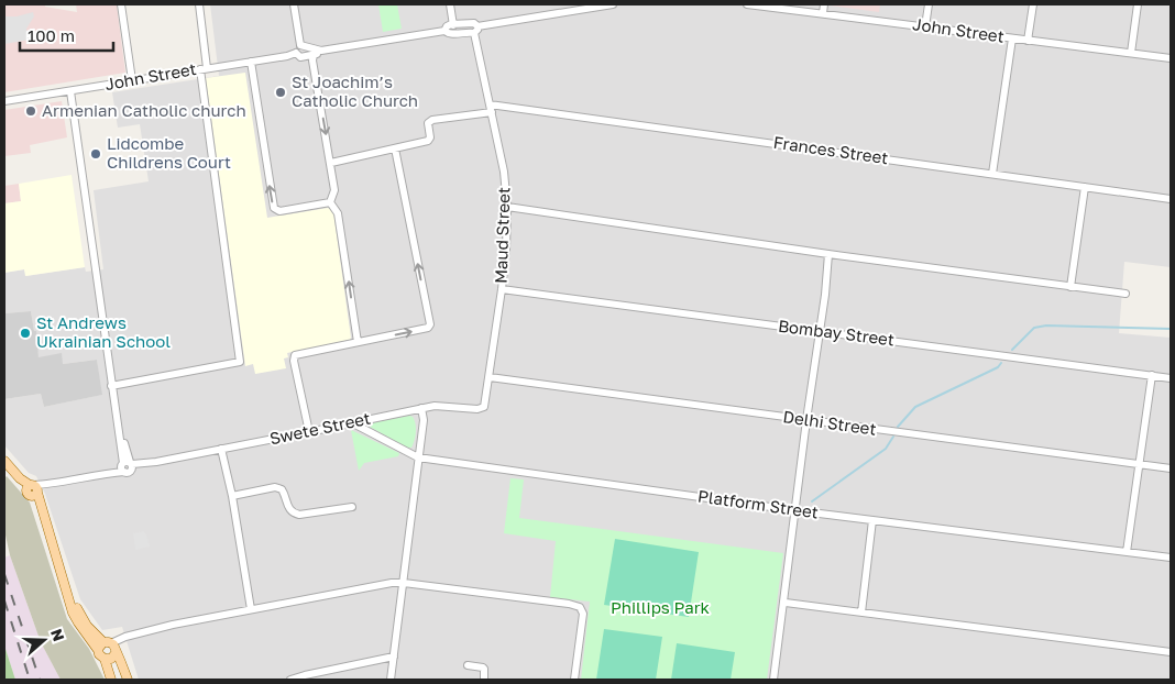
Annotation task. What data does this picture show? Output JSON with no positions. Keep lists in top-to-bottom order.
{
  "streets": {
    "street": [
      "John Street",
      "Frances Street",
      "Maud Street",
      "Bombay Street",
      "Delhi Street",
      "Swete Street",
      "Platform Street"
    ]
  },
  "crossings": [
    ["Frances Street", "Maud Street"],
    ["Maud Street", "Bombay Street"],
    ["Maud Street", "Delhi Street"],
    ["Maud Street", "Swete Street"],
    ["Swete Street", "Platform Street"]
  ],
  "parks": ["Phillips Park"],
  "places": [
    "St Joachim’s Catholic Church",
    "Armenian Catholic church",
    "Lidcombe Childrens Court",
    "St Andrews Ukrainian School"
  ],
  "scale_bar": "100 m",
  "north": "right"
}
